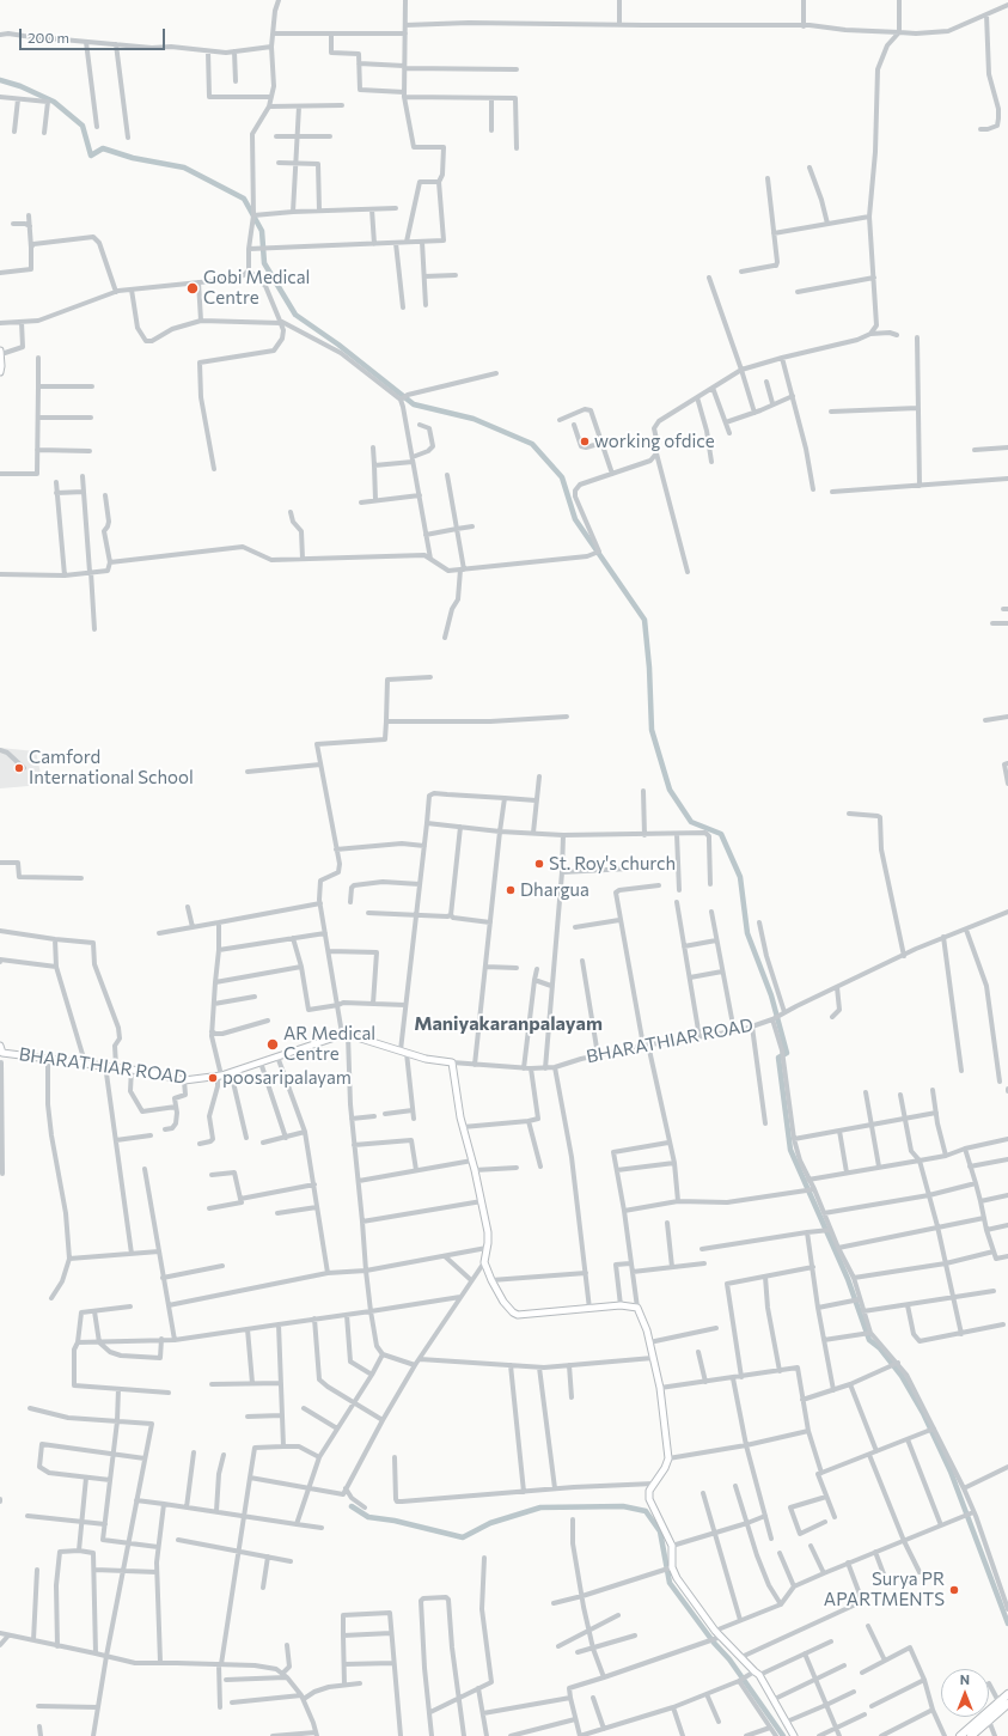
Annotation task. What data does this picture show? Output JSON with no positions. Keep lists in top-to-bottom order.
{
  "streets": {
    "main road": ["BHARATHIAR ROAD"]
  },
  "districts": ["Maniyakaranpalayam"],
  "places": [
    "Gobi Medical Centre",
    "working ofdice",
    "Camford International School",
    "St. Roy's church",
    "Dhargua",
    "AR Medical Centre",
    "poosaripalayam",
    "Surya PR APARTMENTS"
  ],
  "scale_bar": "200 m",
  "north": "top"
}
